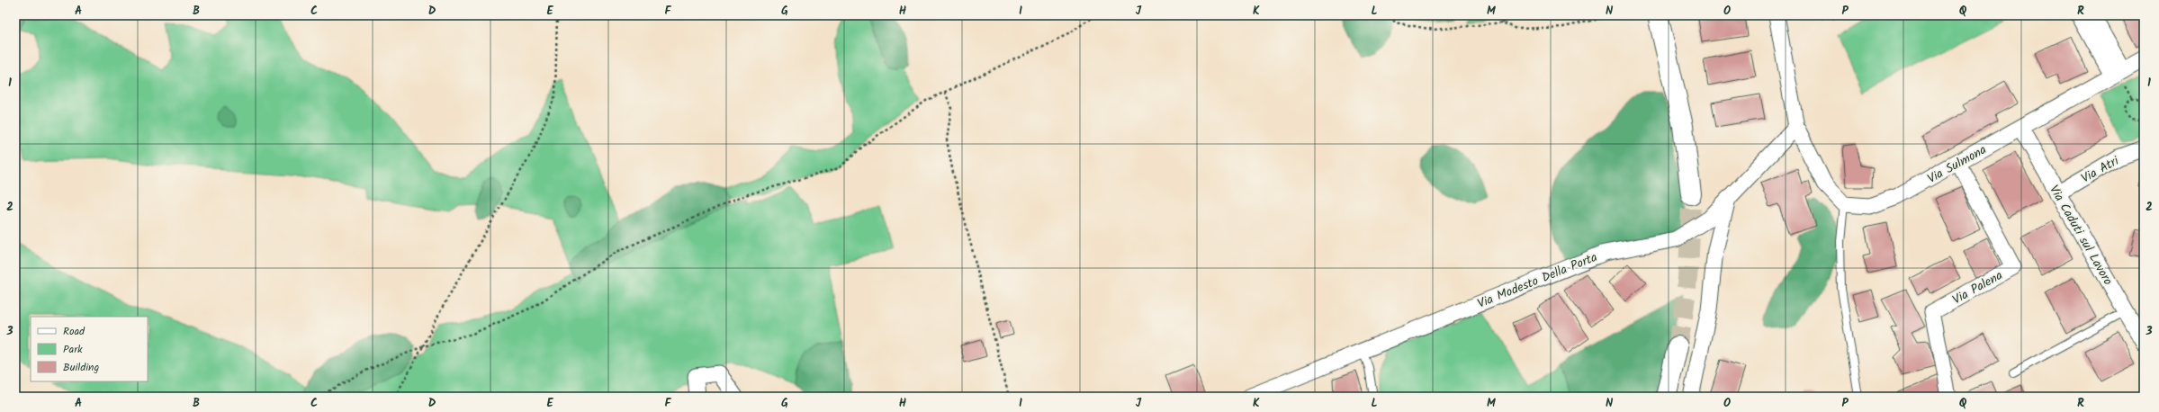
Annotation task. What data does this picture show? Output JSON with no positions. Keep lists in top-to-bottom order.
{
  "streets": {
    "street": [
      "Via Sulmona",
      "Via Atri",
      "Via Caduti sul Lavoro",
      "Via Modesto Della Porta",
      "Via Palena"
    ]
  },
  "crossings": [
    ["Via Sulmona", "Via Caduti sul Lavoro"],
    ["Via Sulmona", "Via Palena"],
    ["Via Atri", "Via Caduti sul Lavoro"]
  ],
  "legend": ["Road", "Park", "Building"],
  "grid": {
    "columns": [
      "A",
      "B",
      "C",
      "D",
      "E",
      "F",
      "G",
      "H",
      "I",
      "J",
      "K",
      "L",
      "M",
      "N",
      "O",
      "P",
      "Q",
      "R"
    ],
    "rows": ["1", "2", "3"]
  }
}
